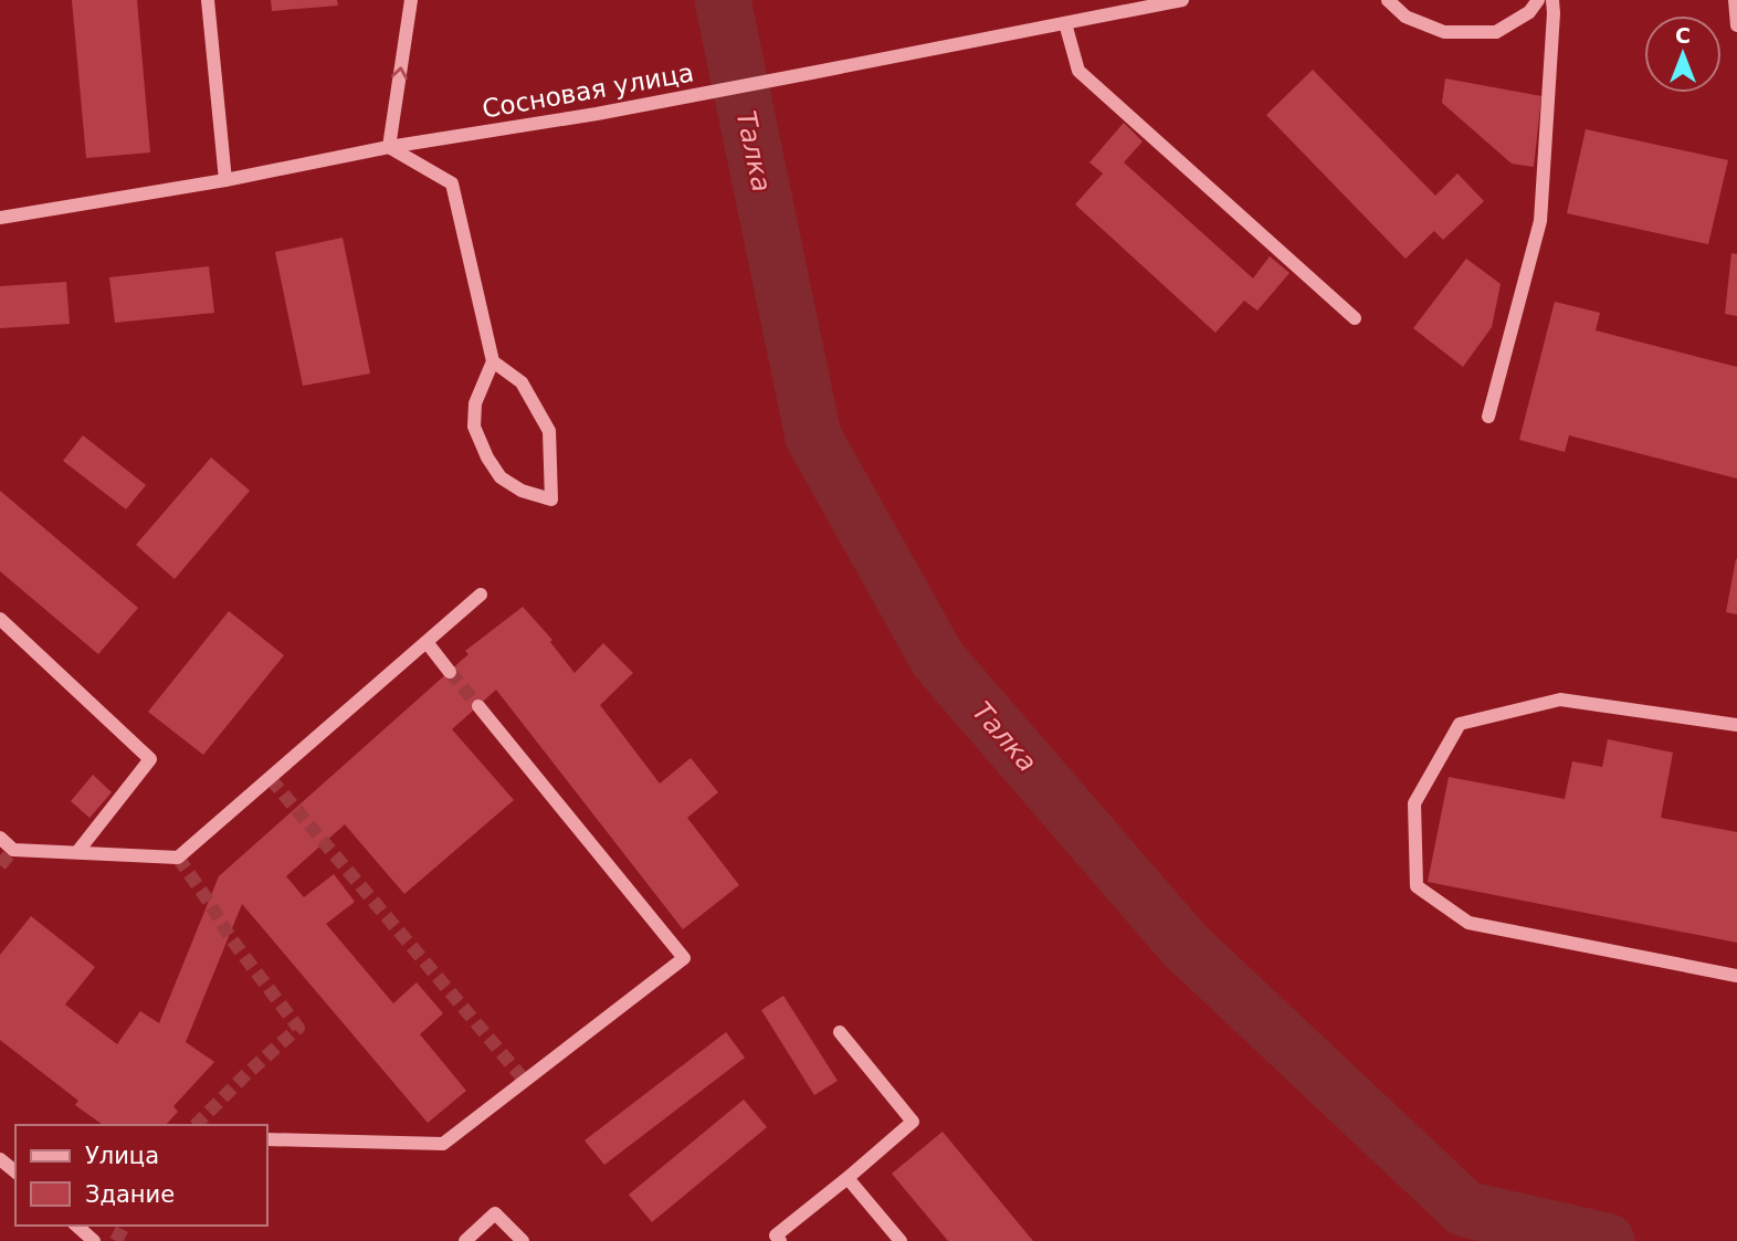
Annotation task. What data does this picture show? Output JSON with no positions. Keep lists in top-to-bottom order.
{
  "streets": {
    "street": ["Сосновая улица"]
  },
  "water": ["Талка"],
  "legend": ["Улица", "Здание"],
  "north": "top"
}
